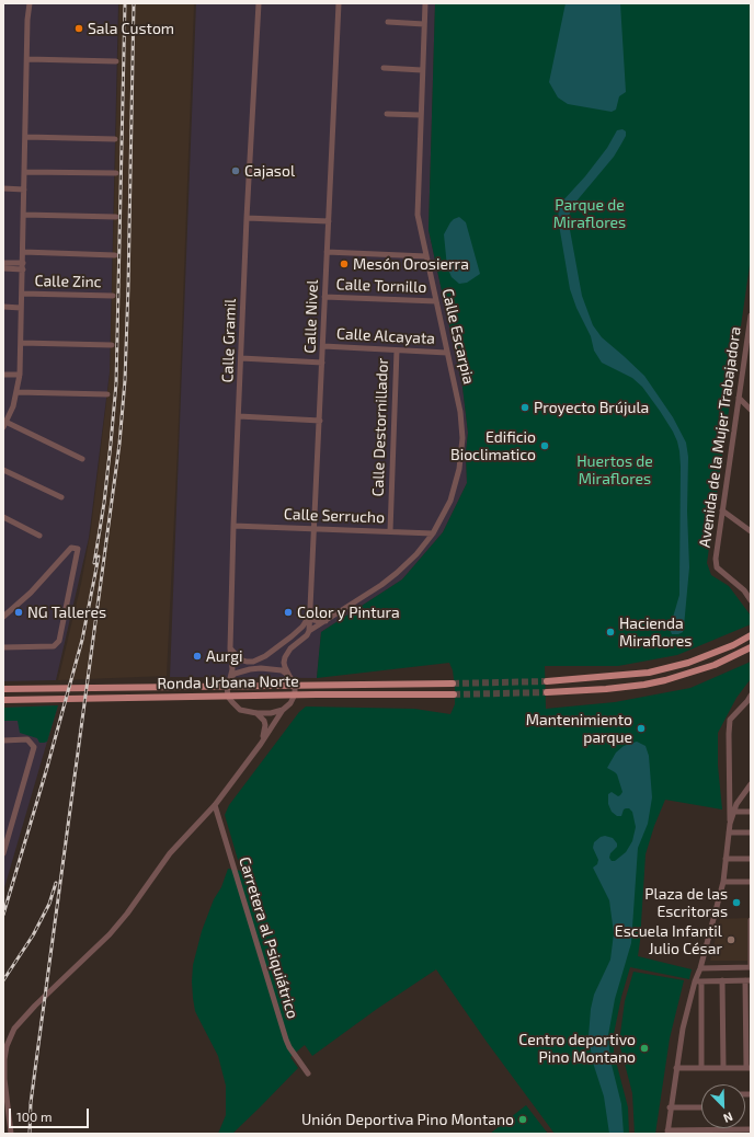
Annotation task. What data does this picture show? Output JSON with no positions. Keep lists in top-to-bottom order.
{
  "streets": {
    "main road": ["Ronda Urbana Norte"],
    "street": [
      "Calle Zinc",
      "Calle Tornillo",
      "Calle Nivel",
      "Calle Alcayata",
      "Calle Escarpia",
      "Calle Gramil",
      "Calle Destornillador",
      "Avenida de la Mujer Trabajadora",
      "Calle Serrucho",
      "Carretera al Psiquiátrico"
    ]
  },
  "crossings": [
    ["Calle Tornillo", "Calle Nivel"],
    ["Calle Tornillo", "Calle Escarpia"],
    ["Calle Nivel", "Calle Alcayata"],
    ["Calle Nivel", "Calle Escarpia"],
    ["Calle Nivel", "Calle Serrucho"],
    ["Calle Alcayata", "Calle Escarpia"],
    ["Calle Alcayata", "Calle Destornillador"],
    ["Calle Escarpia", "Calle Serrucho"],
    ["Calle Gramil", "Calle Serrucho"],
    ["Calle Destornillador", "Calle Serrucho"]
  ],
  "parks": ["Parque de Miraflores", "Huertos de Miraflores"],
  "places": [
    "Sala Custom",
    "Cajasol",
    "Mesón Orosierra",
    "Proyecto Brújula",
    "Edificio Bioclimatico",
    "NG Talleres",
    "Color y Pintura",
    "Hacienda Miraflores",
    "Aurgi",
    "Mantenimiento parque",
    "Plaza de las Escritoras",
    "Escuela Infantil Julio César",
    "Centro deportivo Pino Montano",
    "Unión Deportiva Pino Montano"
  ],
  "scale_bar": "100 m",
  "north": "bottom right"
}
